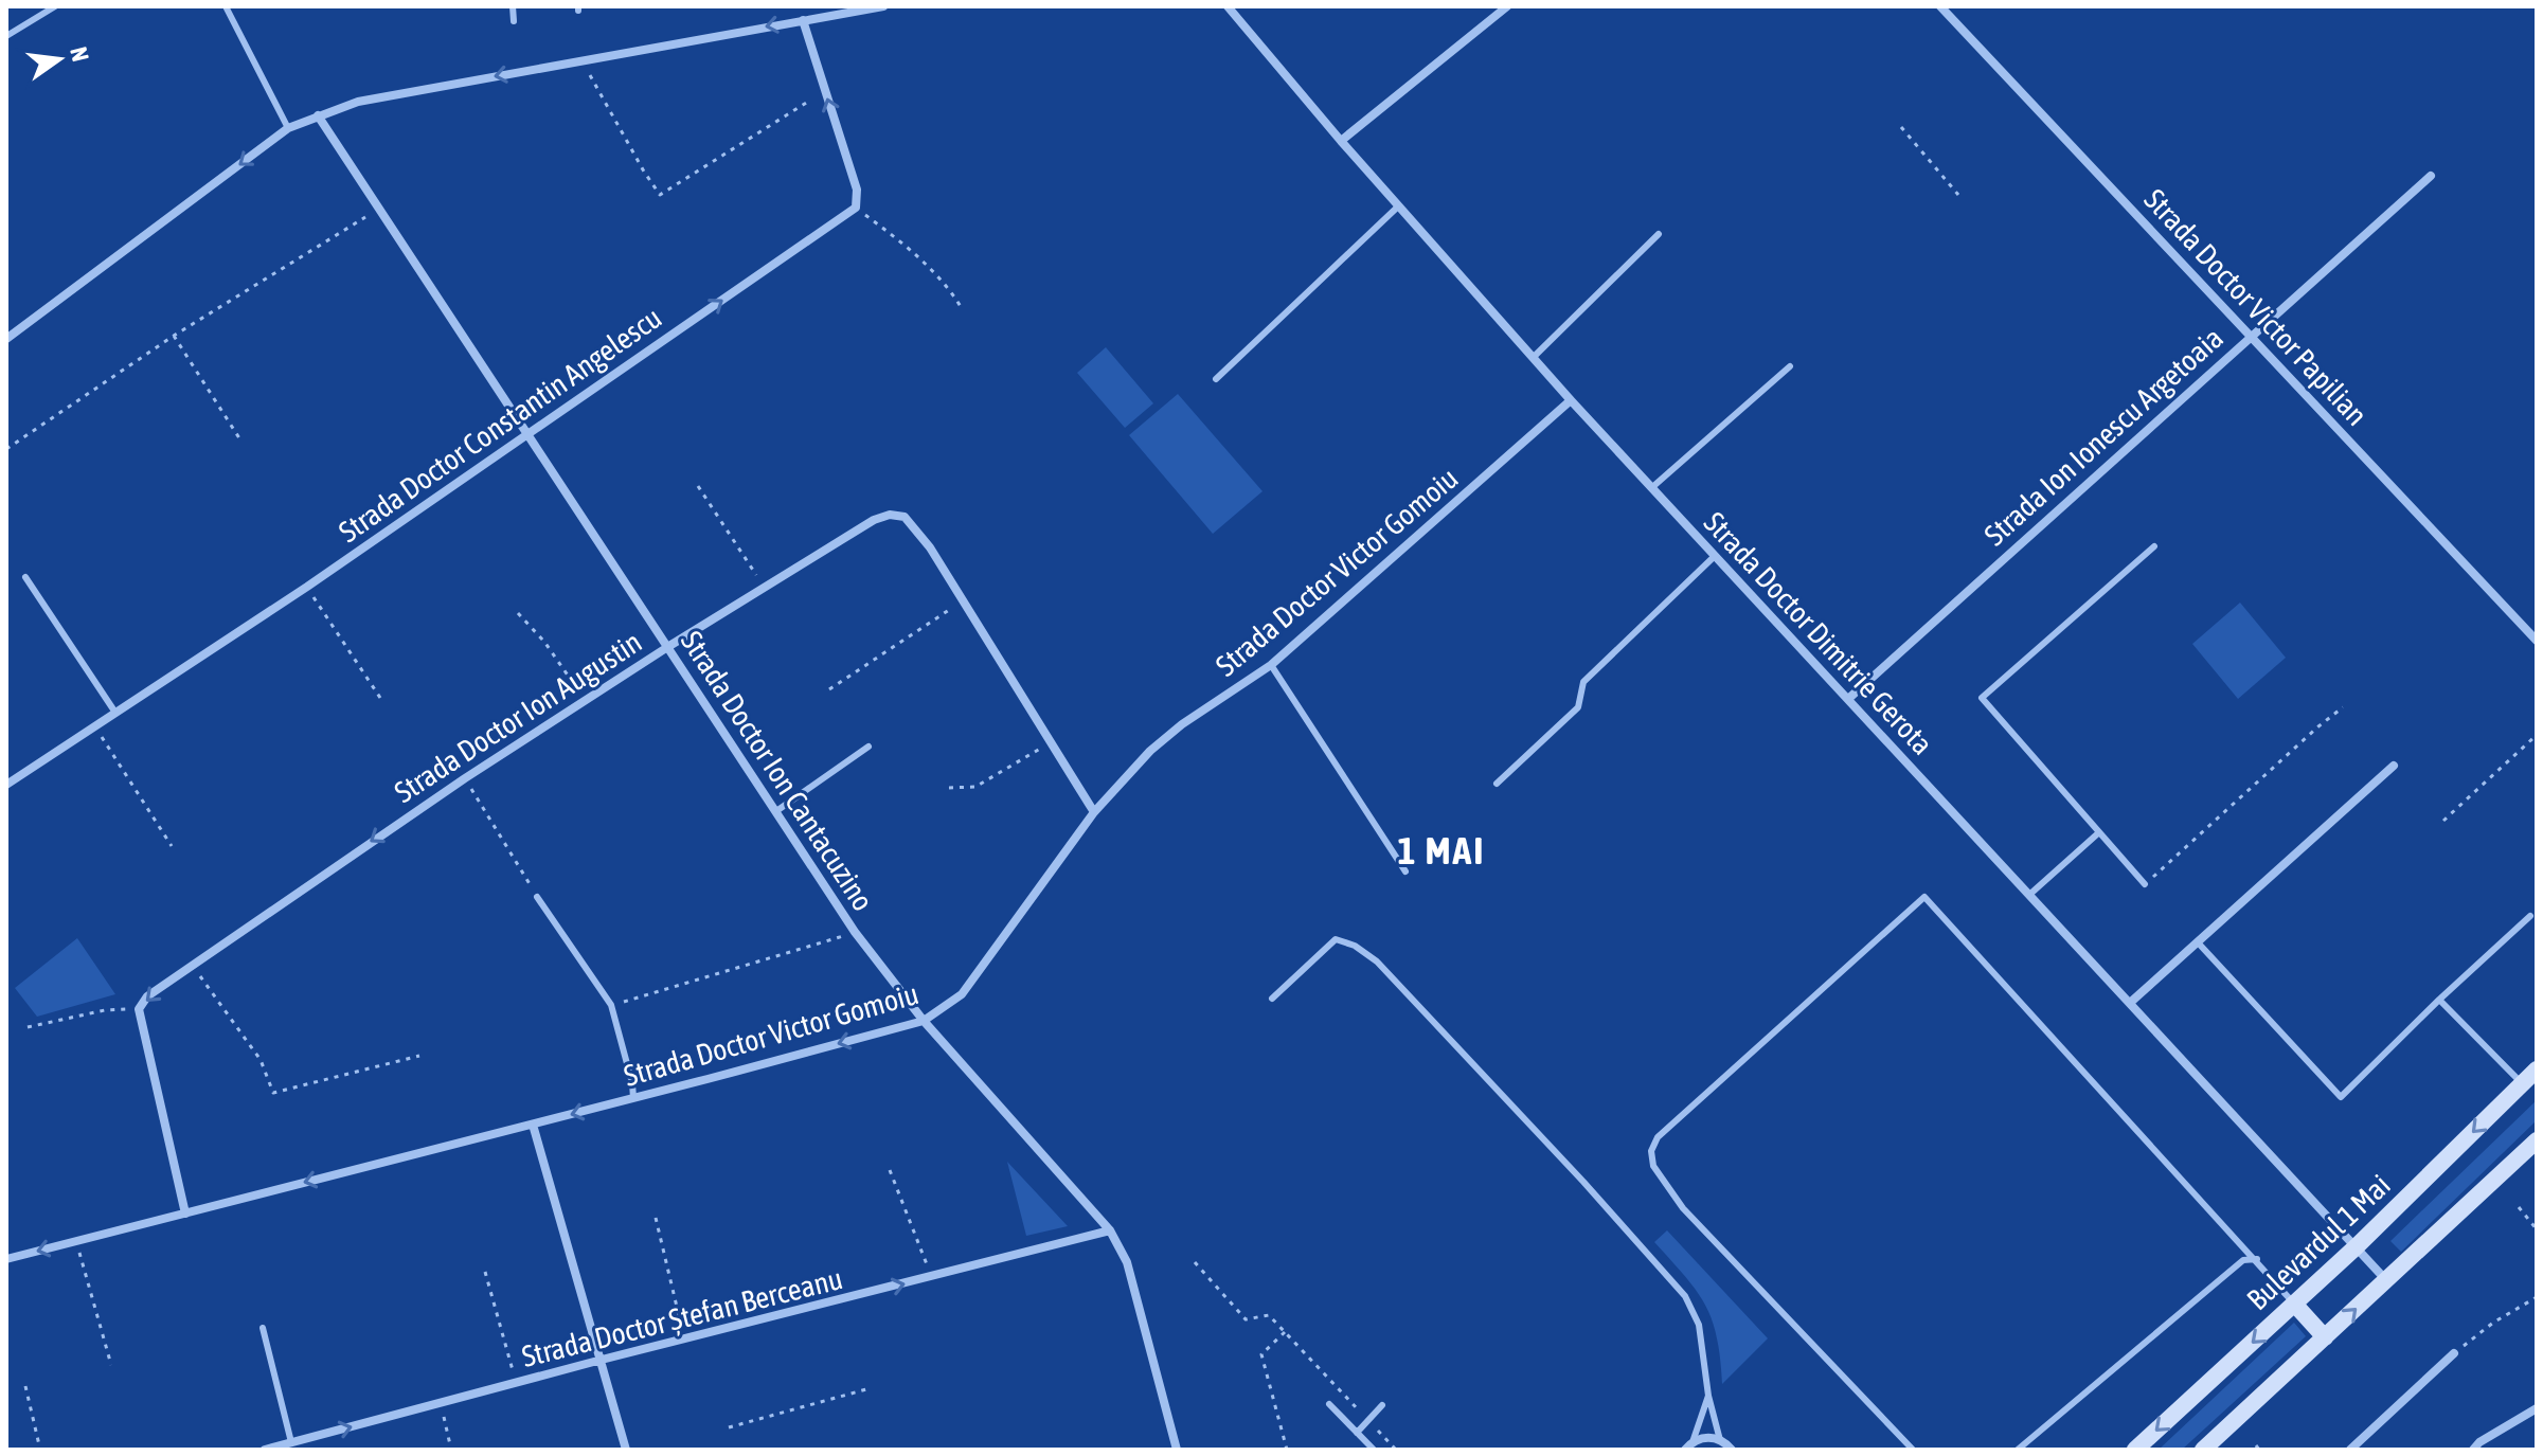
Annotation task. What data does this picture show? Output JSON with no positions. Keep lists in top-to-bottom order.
{
  "streets": {
    "main road": ["Bulevardul 1 Mai"],
    "street": [
      "Strada Doctor Victor Papilian",
      "Strada Doctor Constantin Angelescu",
      "Strada Ion Ionescu Argetoaia",
      "Strada Doctor Victor Gomoiu",
      "Strada Doctor Dimitrie Gerota",
      "Strada Doctor Ion Augustin",
      "Strada Doctor Ion Cantacuzino",
      "Strada Doctor Ștefan Berceanu"
    ]
  },
  "crossings": [
    ["Strada Doctor Victor Papilian", "Strada Ion Ionescu Argetoaia"],
    ["Strada Doctor Constantin Angelescu", "Strada Doctor Ion Cantacuzino"],
    ["Strada Ion Ionescu Argetoaia", "Strada Doctor Dimitrie Gerota"],
    ["Strada Doctor Victor Gomoiu", "Strada Doctor Dimitrie Gerota"],
    ["Strada Doctor Victor Gomoiu", "Strada Doctor Ion Augustin"],
    ["Strada Doctor Victor Gomoiu", "Strada Doctor Ion Cantacuzino"],
    ["Strada Doctor Dimitrie Gerota", "Bulevardul 1 Mai"],
    ["Strada Doctor Ion Augustin", "Strada Doctor Ion Cantacuzino"],
    ["Strada Doctor Ion Cantacuzino", "Strada Doctor Ștefan Berceanu"]
  ],
  "one_way": ["Strada Doctor Constantin Angelescu", "Strada Doctor Victor Gomoiu", "Strada Doctor Ștefan Berceanu"],
  "districts": ["1 MAI"],
  "north": "right"
}
